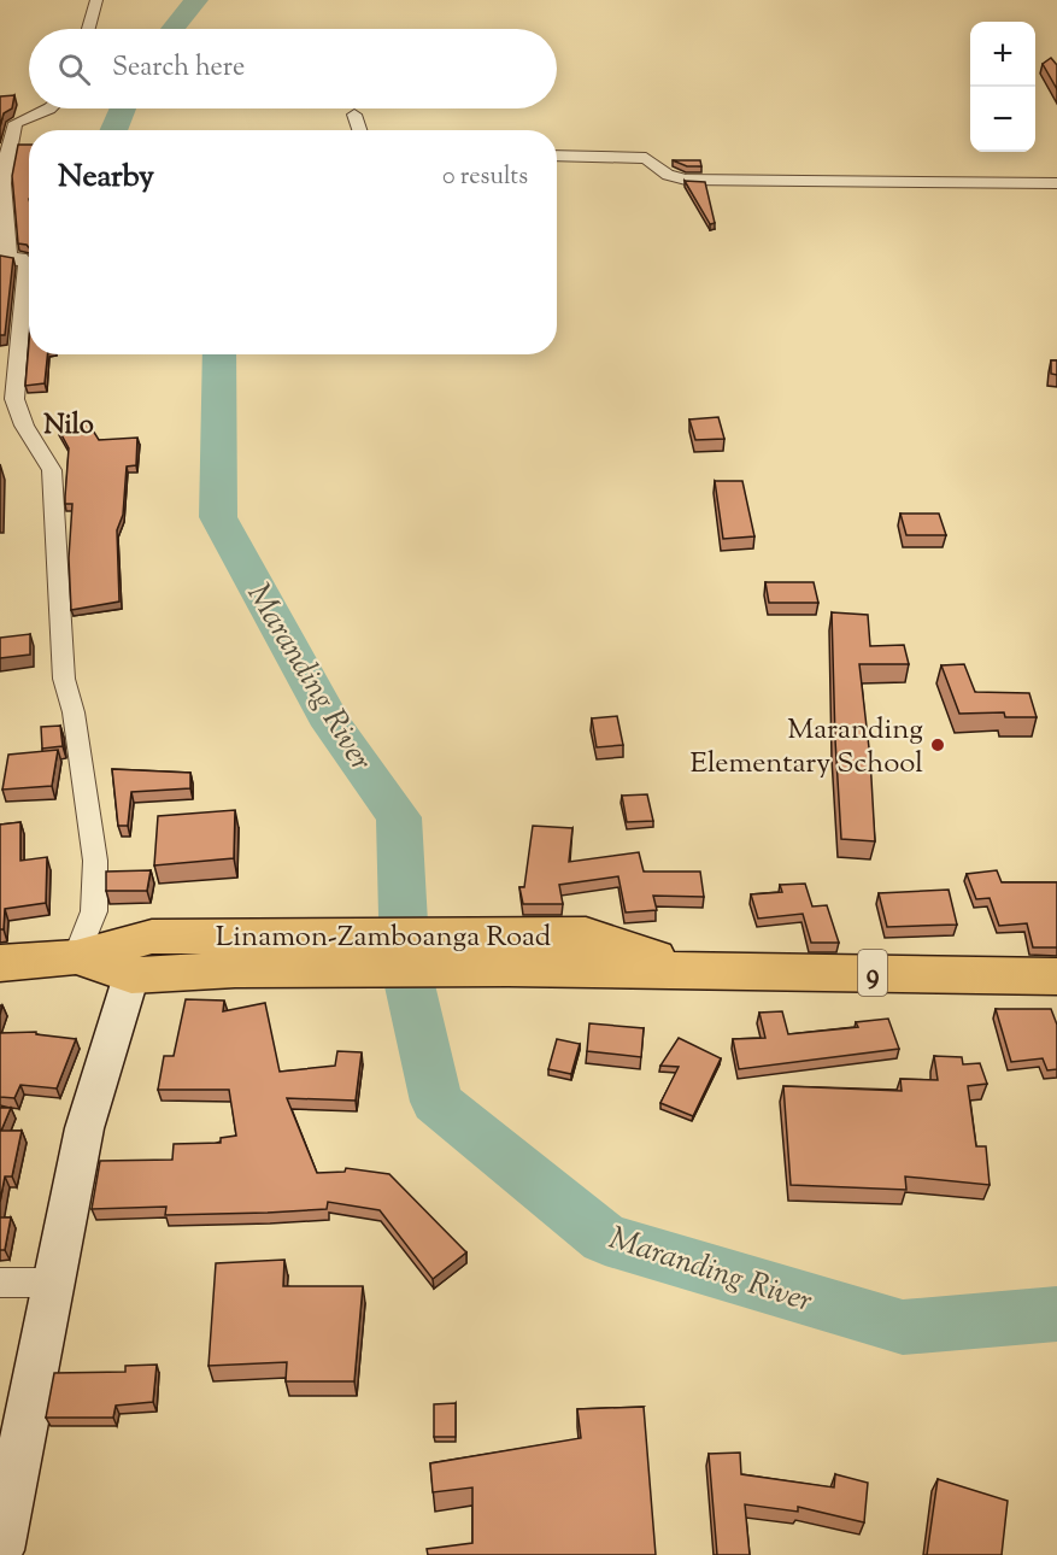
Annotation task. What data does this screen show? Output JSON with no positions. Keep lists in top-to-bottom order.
{
  "streets": {
    "highway": ["Linamon-Zamboanga Road", "9"]
  },
  "districts": ["Nilo"],
  "water": ["Maranding River"],
  "places": ["Maranding Elementary School"],
  "page": {
    "map_buttons": ["+", "−"],
    "search": "Search here",
    "heading": ["Nearby", "0 results"]
  }
}
